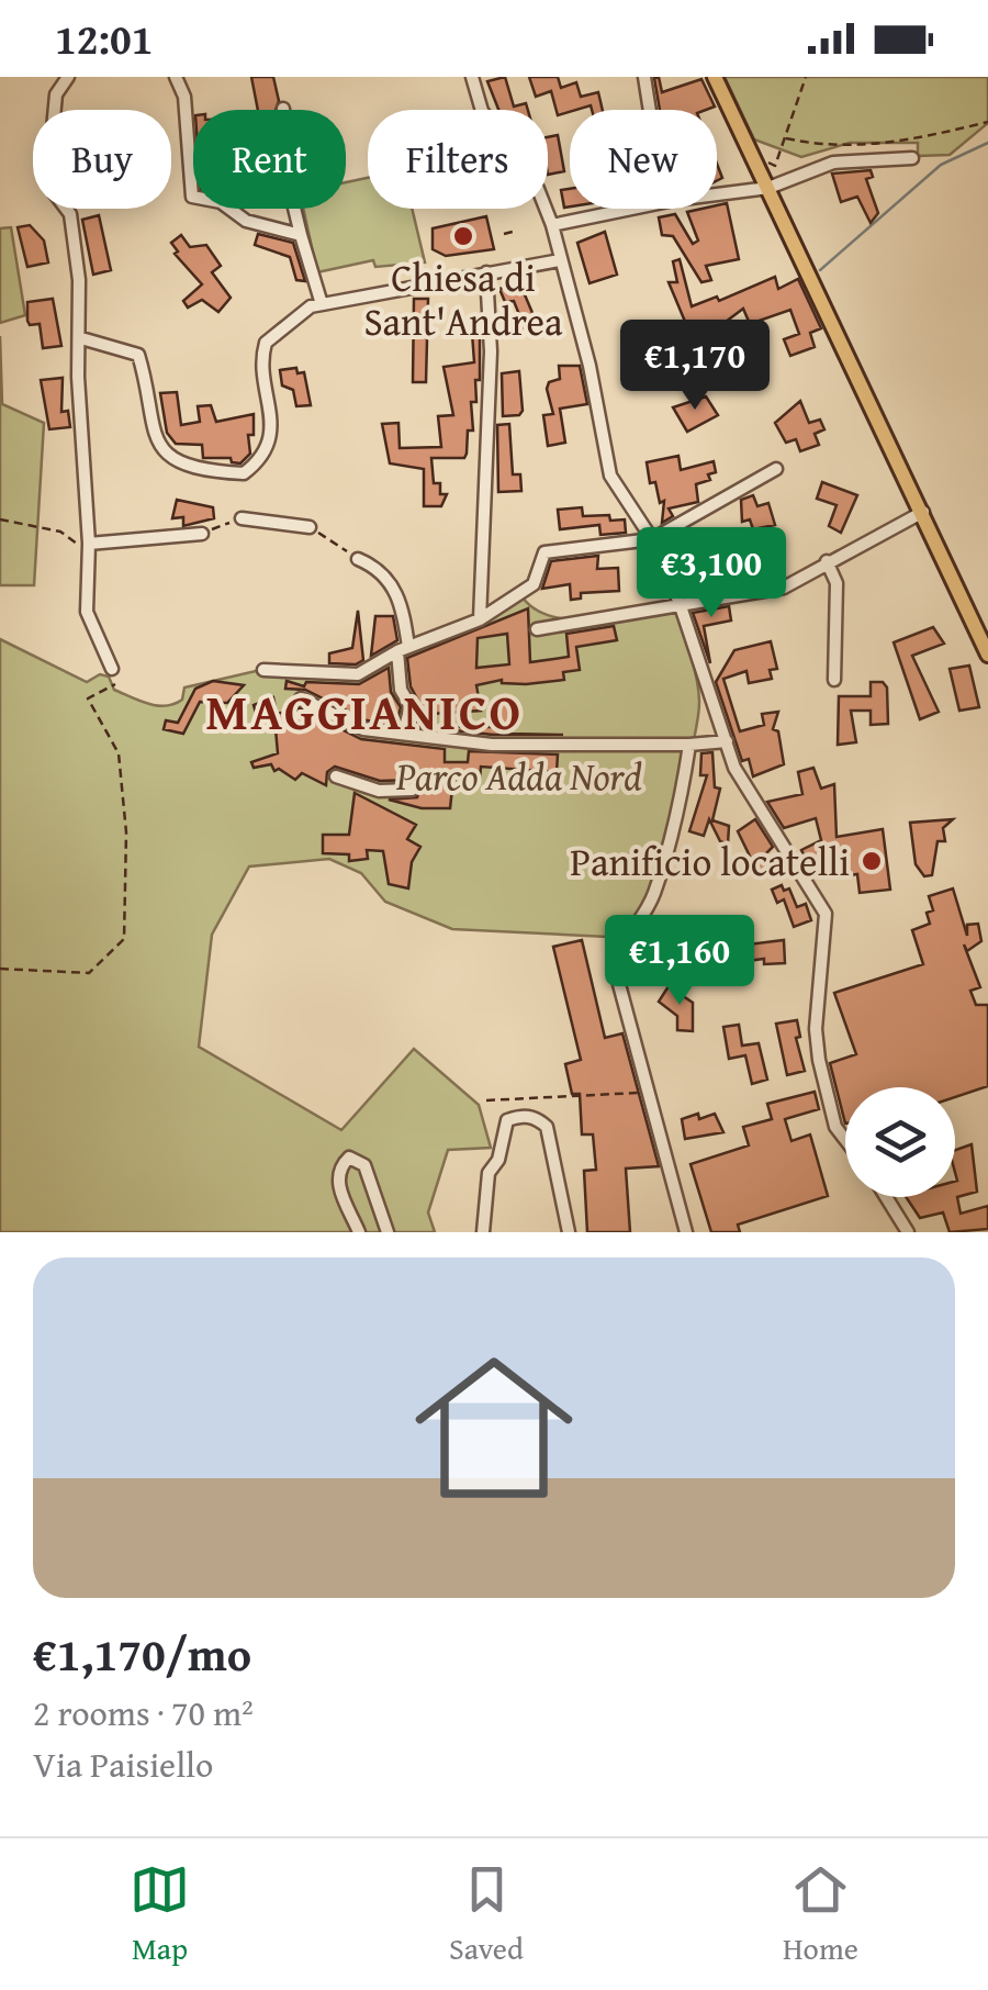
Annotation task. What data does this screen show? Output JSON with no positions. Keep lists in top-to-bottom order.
{
  "districts": ["MAGGIANICO"],
  "parks": ["Parco Adda Nord"],
  "places": ["Chiesa di Sant'Andrea", "Panificio locatelli"],
  "page": {
    "status": "12:01",
    "chip": [
      "Buy",
      "Rent",
      "Filters",
      "New"
    ],
    "price": ["€1,170", "€3,100", "€1,160"],
    "list": [
      {
        "name": "€1,170/mo",
        "note": "2 rooms · 70 m² · Via Paisiello"
      }
    ],
    "tabs": ["Map", "Saved", "Home"]
  }
}
